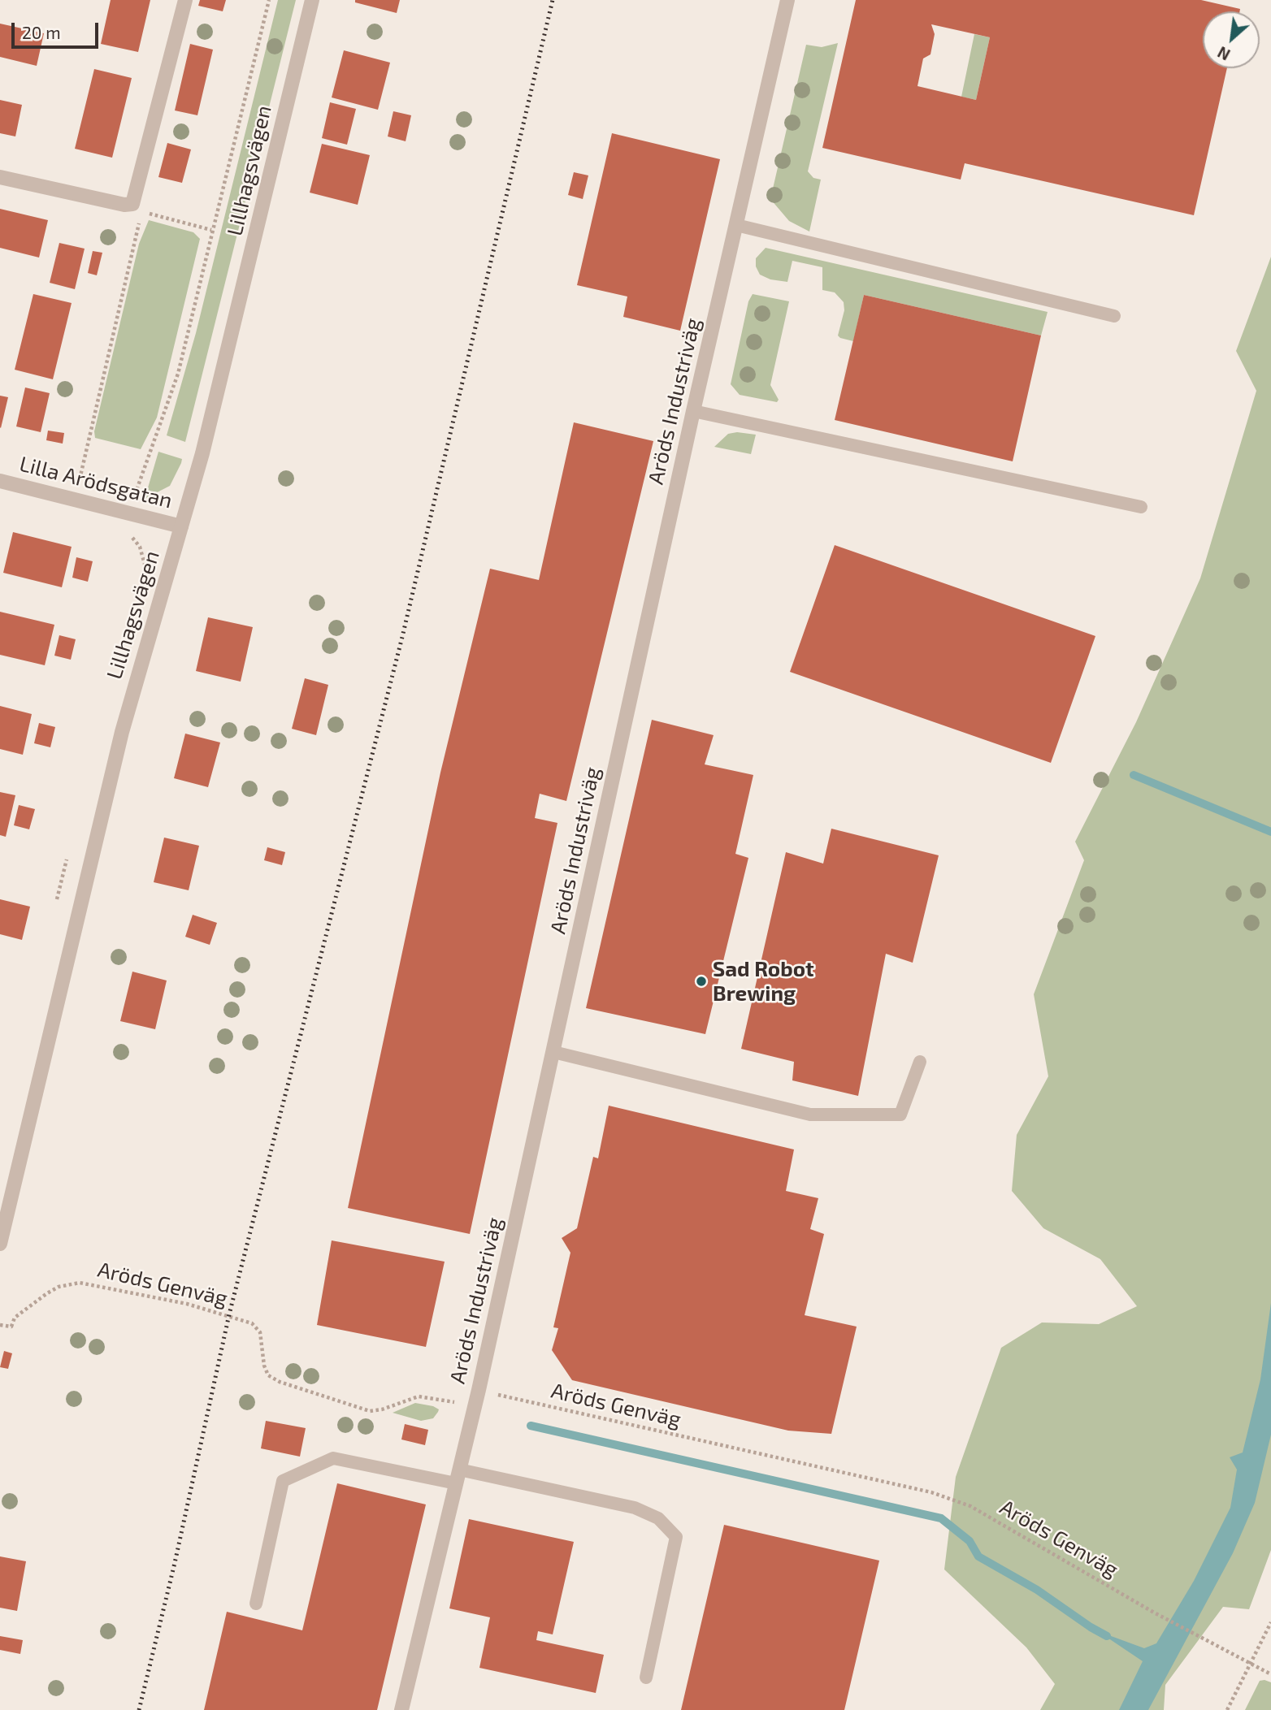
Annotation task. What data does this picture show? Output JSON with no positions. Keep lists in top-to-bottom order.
{
  "streets": {
    "street": ["Lillhagsvägen", "Aröds Industriväg", "Lilla Arödsgatan"],
    "path": ["Aröds Genväg"]
  },
  "crossings": [
    ["Lillhagsvägen", "Lilla Arödsgatan"],
    ["Aröds Industriväg", "Aröds Genväg"]
  ],
  "places": ["Sad Robot Brewing"],
  "scale_bar": "20 m",
  "north": "bottom left"
}
